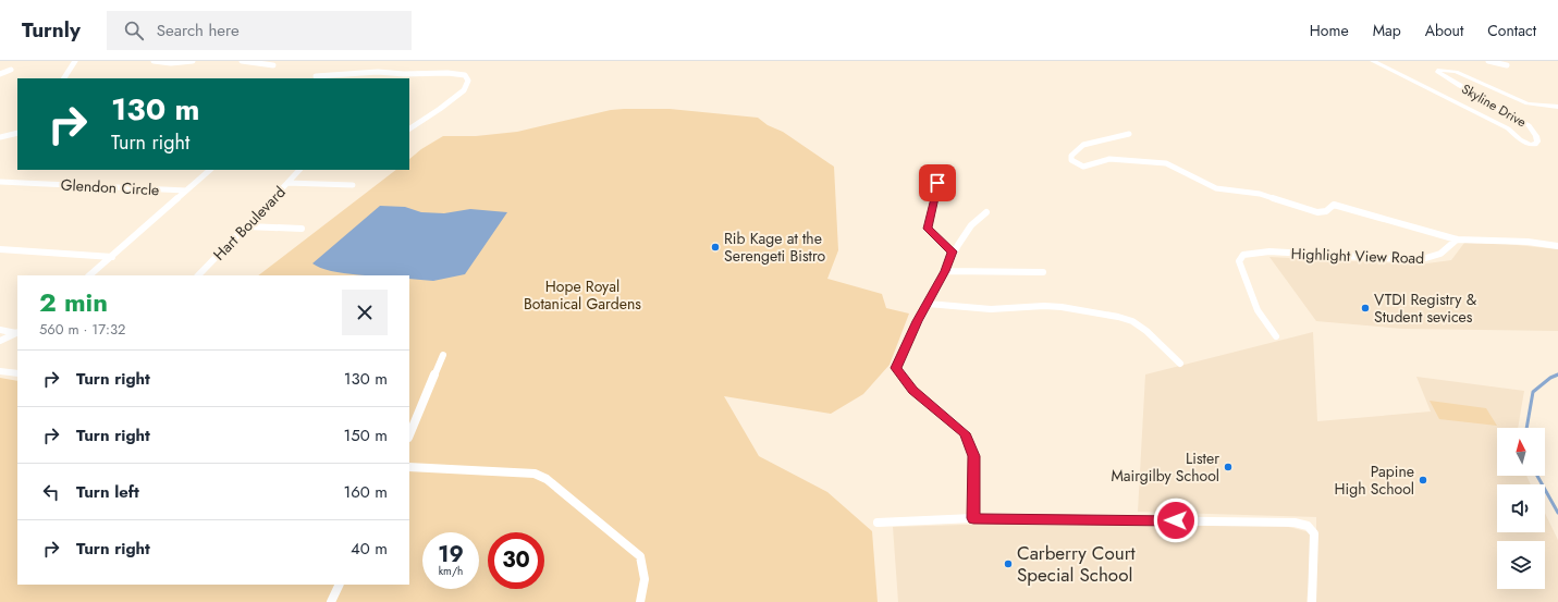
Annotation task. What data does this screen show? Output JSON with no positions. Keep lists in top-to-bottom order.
{
  "streets": {
    "street": [
      "Skyline Drive",
      "Glendon Circle",
      "Hart Boulevard",
      "Highlight View Road"
    ]
  },
  "parks": ["Hope Royal Botanical Gardens"],
  "places": [
    "Rib Kage at the Serengeti Bistro",
    "VTDI Registry & Student sevices",
    "Lister Mairgilby School",
    "Papine High School",
    "Carberry Court Special School"
  ],
  "north": "top",
  "page": {
    "header": "Turnly",
    "search": "Search here",
    "nav": [
      "Home",
      "Map",
      "About",
      "Contact"
    ],
    "turn": ["130 m", "Turn right"],
    "heading": ["2 min", "560 m · 17:32"],
    "list": [
      {
        "name": "Turn right",
        "value": "130 m"
      },
      {
        "name": "Turn right",
        "value": "150 m"
      },
      {
        "name": "Turn left",
        "value": "160 m"
      },
      {
        "name": "Turn right",
        "value": "40 m"
      }
    ],
    "speed": "19 km/h",
    "limit": "30"
  }
}
